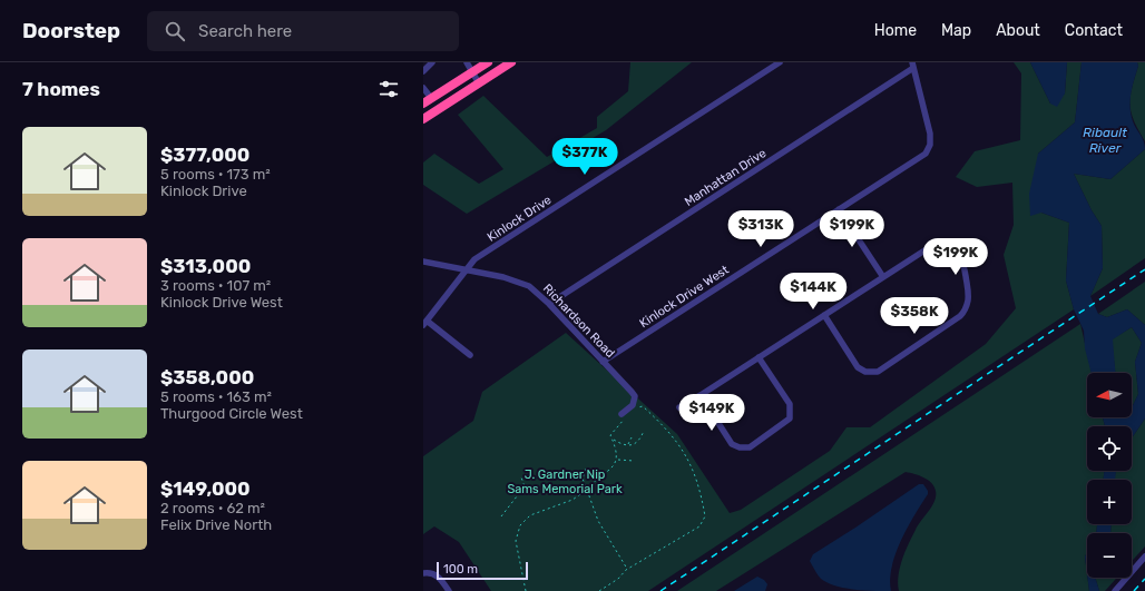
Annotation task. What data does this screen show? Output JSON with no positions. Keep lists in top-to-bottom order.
{
  "streets": {
    "street": [
      "Manhattan Drive",
      "Kinlock Drive",
      "Kinlock Drive West",
      "Richardson Road"
    ]
  },
  "crossings": [
    ["Manhattan Drive", "Kinlock Drive West"],
    ["Manhattan Drive", "Richardson Road"],
    ["Kinlock Drive", "Richardson Road"],
    ["Kinlock Drive West", "Richardson Road"]
  ],
  "water": ["Ribault River"],
  "parks": ["J. Gardner Nip Sams Memorial Park"],
  "scale_bar": "100 m",
  "north": "left",
  "page": {
    "header": "Doorstep",
    "search": "Search here",
    "nav": [
      "Home",
      "Map",
      "About",
      "Contact"
    ],
    "heading": "7 homes",
    "list": [
      {
        "name": "$377,000",
        "note": "5 rooms · 173 m² · Kinlock Drive"
      },
      {
        "name": "$313,000",
        "note": "3 rooms · 107 m² · Kinlock Drive West"
      },
      {
        "name": "$358,000",
        "note": "5 rooms · 163 m² · Thurgood Circle West"
      },
      {
        "name": "$149,000",
        "note": "2 rooms · 62 m² · Felix Drive North"
      }
    ],
    "price": [
      "$377K",
      "$313K",
      "$199K",
      "$199K",
      "$144K",
      "$358K",
      "$149K"
    ],
    "map_buttons": ["+", "−"],
    "scale": "100 m"
  }
}
